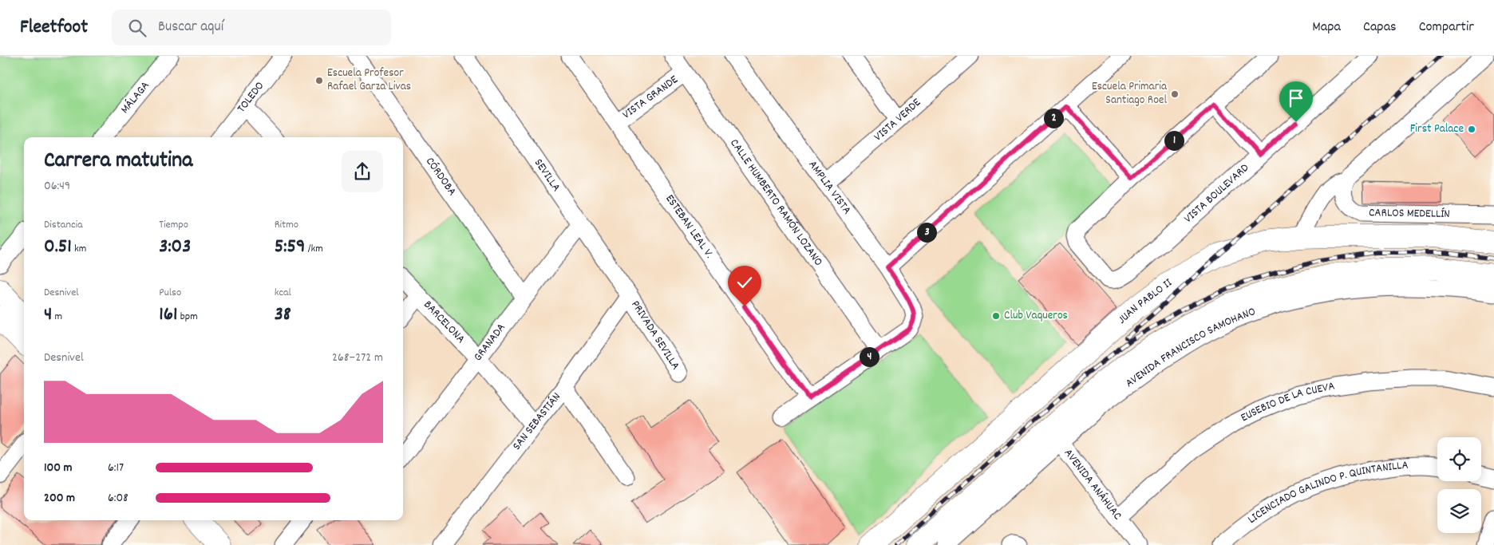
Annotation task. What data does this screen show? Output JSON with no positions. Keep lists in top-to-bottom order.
{
  "streets": {
    "main road": ["JUAN PABLO II"],
    "street": [
      "VISTA GRANDE",
      "MÁLAGA",
      "TOLEDO",
      "VISTA VERDE",
      "CÓRDOBA",
      "SEVILLA",
      "AMPLIA VISTA",
      "VISTA BOULEVARD",
      "CALLE HUMBERTO RAMÓN LOZANO",
      "CARLOS MEDELLÍN",
      "ESTEBAN LEAL V.",
      "BARCELONA",
      "PRIVADA SEVILLA",
      "GRANADA",
      "AVENIDA FRANCISCO SAMOHANO",
      "EUSEBIO DE LA CUEVA",
      "SAN SEBASTIÁN",
      "AVENIDA ANÁHUAC",
      "LICENCIADO GALINDO P. QUINTANILLA"
    ]
  },
  "crossings": [
    ["VISTA GRANDE", "CALLE HUMBERTO RAMÓN LOZANO"],
    ["VISTA GRANDE", "ESTEBAN LEAL V."],
    ["VISTA VERDE", "AMPLIA VISTA"],
    ["CÓRDOBA", "GRANADA"],
    ["SEVILLA", "PRIVADA SEVILLA"],
    ["SEVILLA", "GRANADA"],
    ["SEVILLA", "SAN SEBASTIÁN"],
    ["AMPLIA VISTA", "CALLE HUMBERTO RAMÓN LOZANO"],
    ["BARCELONA", "GRANADA"],
    ["BARCELONA", "SAN SEBASTIÁN"],
    ["PRIVADA SEVILLA", "SAN SEBASTIÁN"],
    ["AVENIDA FRANCISCO SAMOHANO", "AVENIDA ANÁHUAC"],
    ["EUSEBIO DE LA CUEVA", "AVENIDA ANÁHUAC"]
  ],
  "places": [
    "Escuela Profesor Rafael Garza Livas",
    "Escuela Primaria Santiago Roel",
    "First Palace",
    "Club Vaqueros"
  ],
  "page": {
    "header": "Fleetfoot",
    "search": "Buscar aquí",
    "nav": ["Mapa", "Capas", "Compartir"],
    "pins": [
      "2",
      "1",
      "3",
      "4"
    ],
    "heading": ["Carrera matutina", "06:49"],
    "stats": [
      ["Distancia", "0.51 km"],
      ["Tiempo", "3:03"],
      ["Ritmo", "5:59 /km"],
      ["Desnivel", "4 m"],
      ["Pulso", "161 bpm"],
      ["kcal", "38"]
    ],
    "chart": ["Desnivel", "268–272 m"],
    "list": [
      {
        "name": "100 m",
        "note": "6:17"
      },
      {
        "name": "200 m",
        "note": "6:08"
      }
    ]
  }
}
